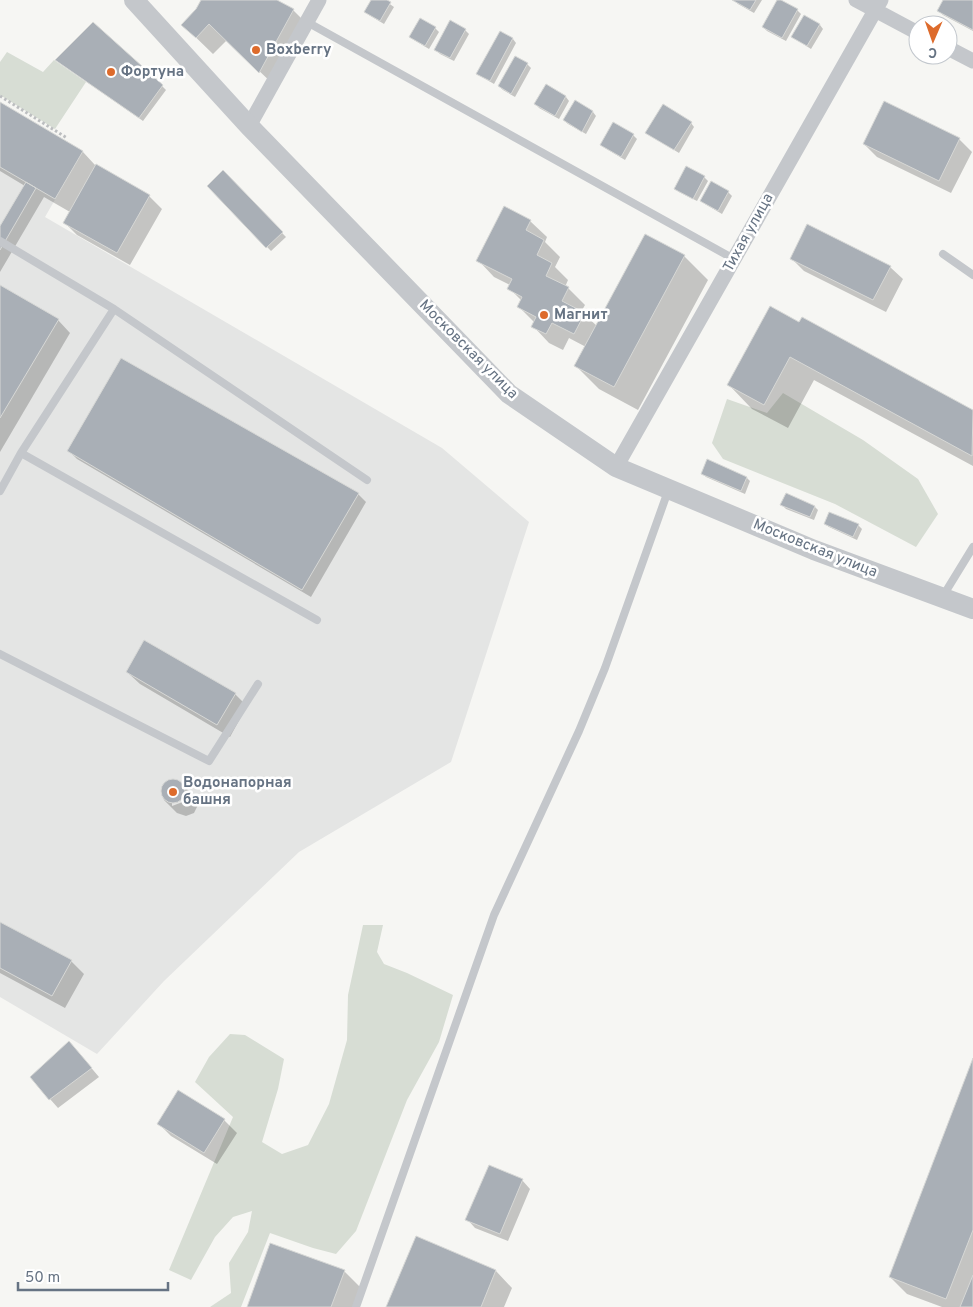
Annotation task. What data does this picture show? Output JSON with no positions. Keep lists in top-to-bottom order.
{
  "streets": {
    "street": ["Тихая улица", "Московская улица"]
  },
  "crossings": [
    ["Тихая улица", "Московская улица"]
  ],
  "places": [
    "Boxberry",
    "Фортуна",
    "Магнит",
    "Водонапорная башня"
  ],
  "scale_bar": "50 m",
  "north": "bottom"
}
